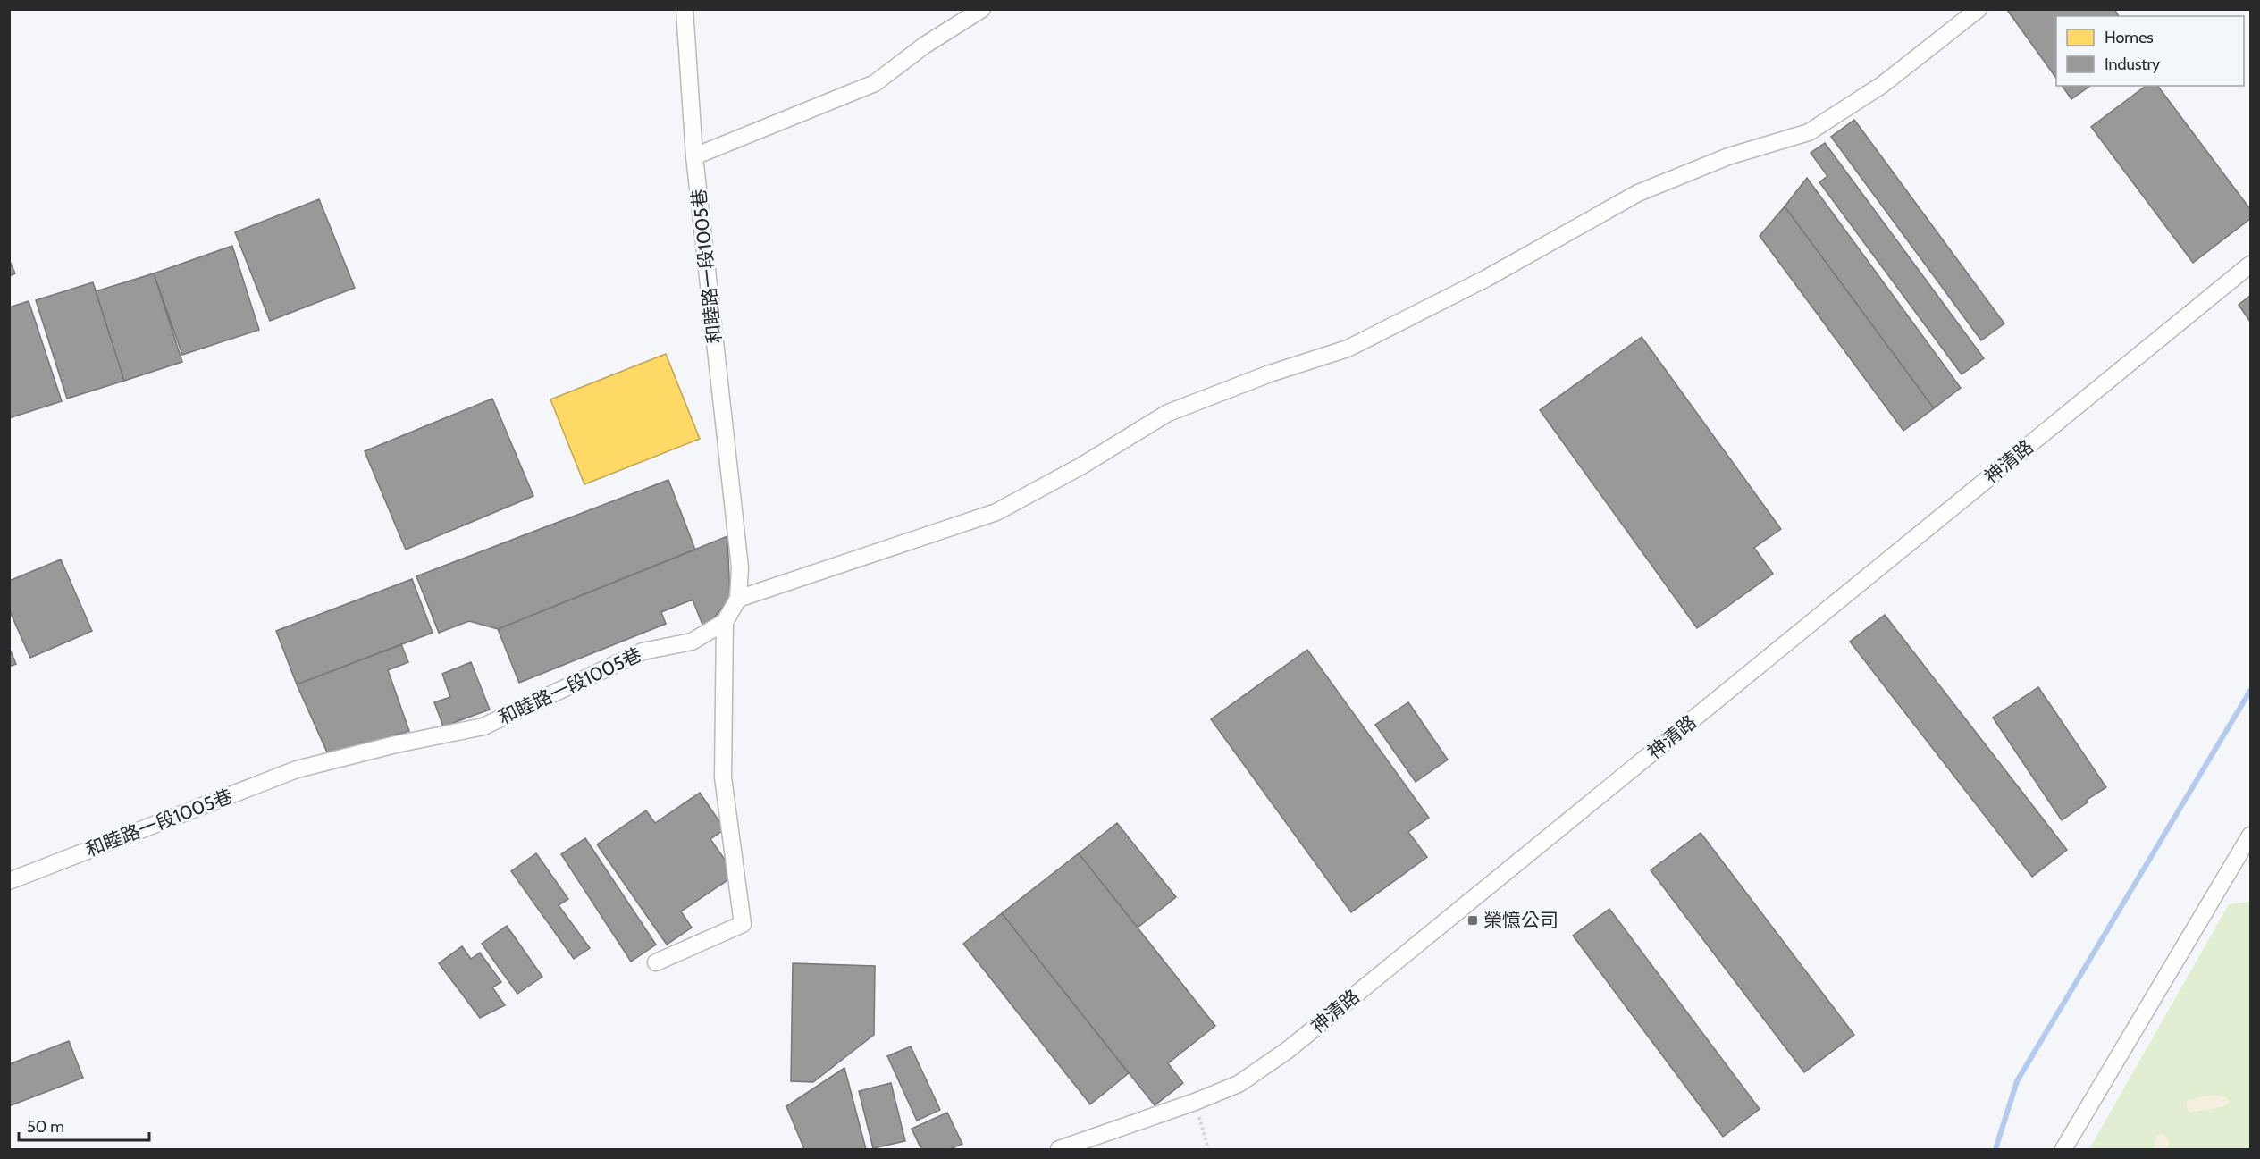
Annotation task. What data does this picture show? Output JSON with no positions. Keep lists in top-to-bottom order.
{
  "streets": {
    "street": ["和睦路一段1005巷", "神清路"]
  },
  "places": {
    "transit": ["榮憶公司"]
  },
  "legend": ["Homes", "Industry"],
  "scale_bar": "50 m"
}
